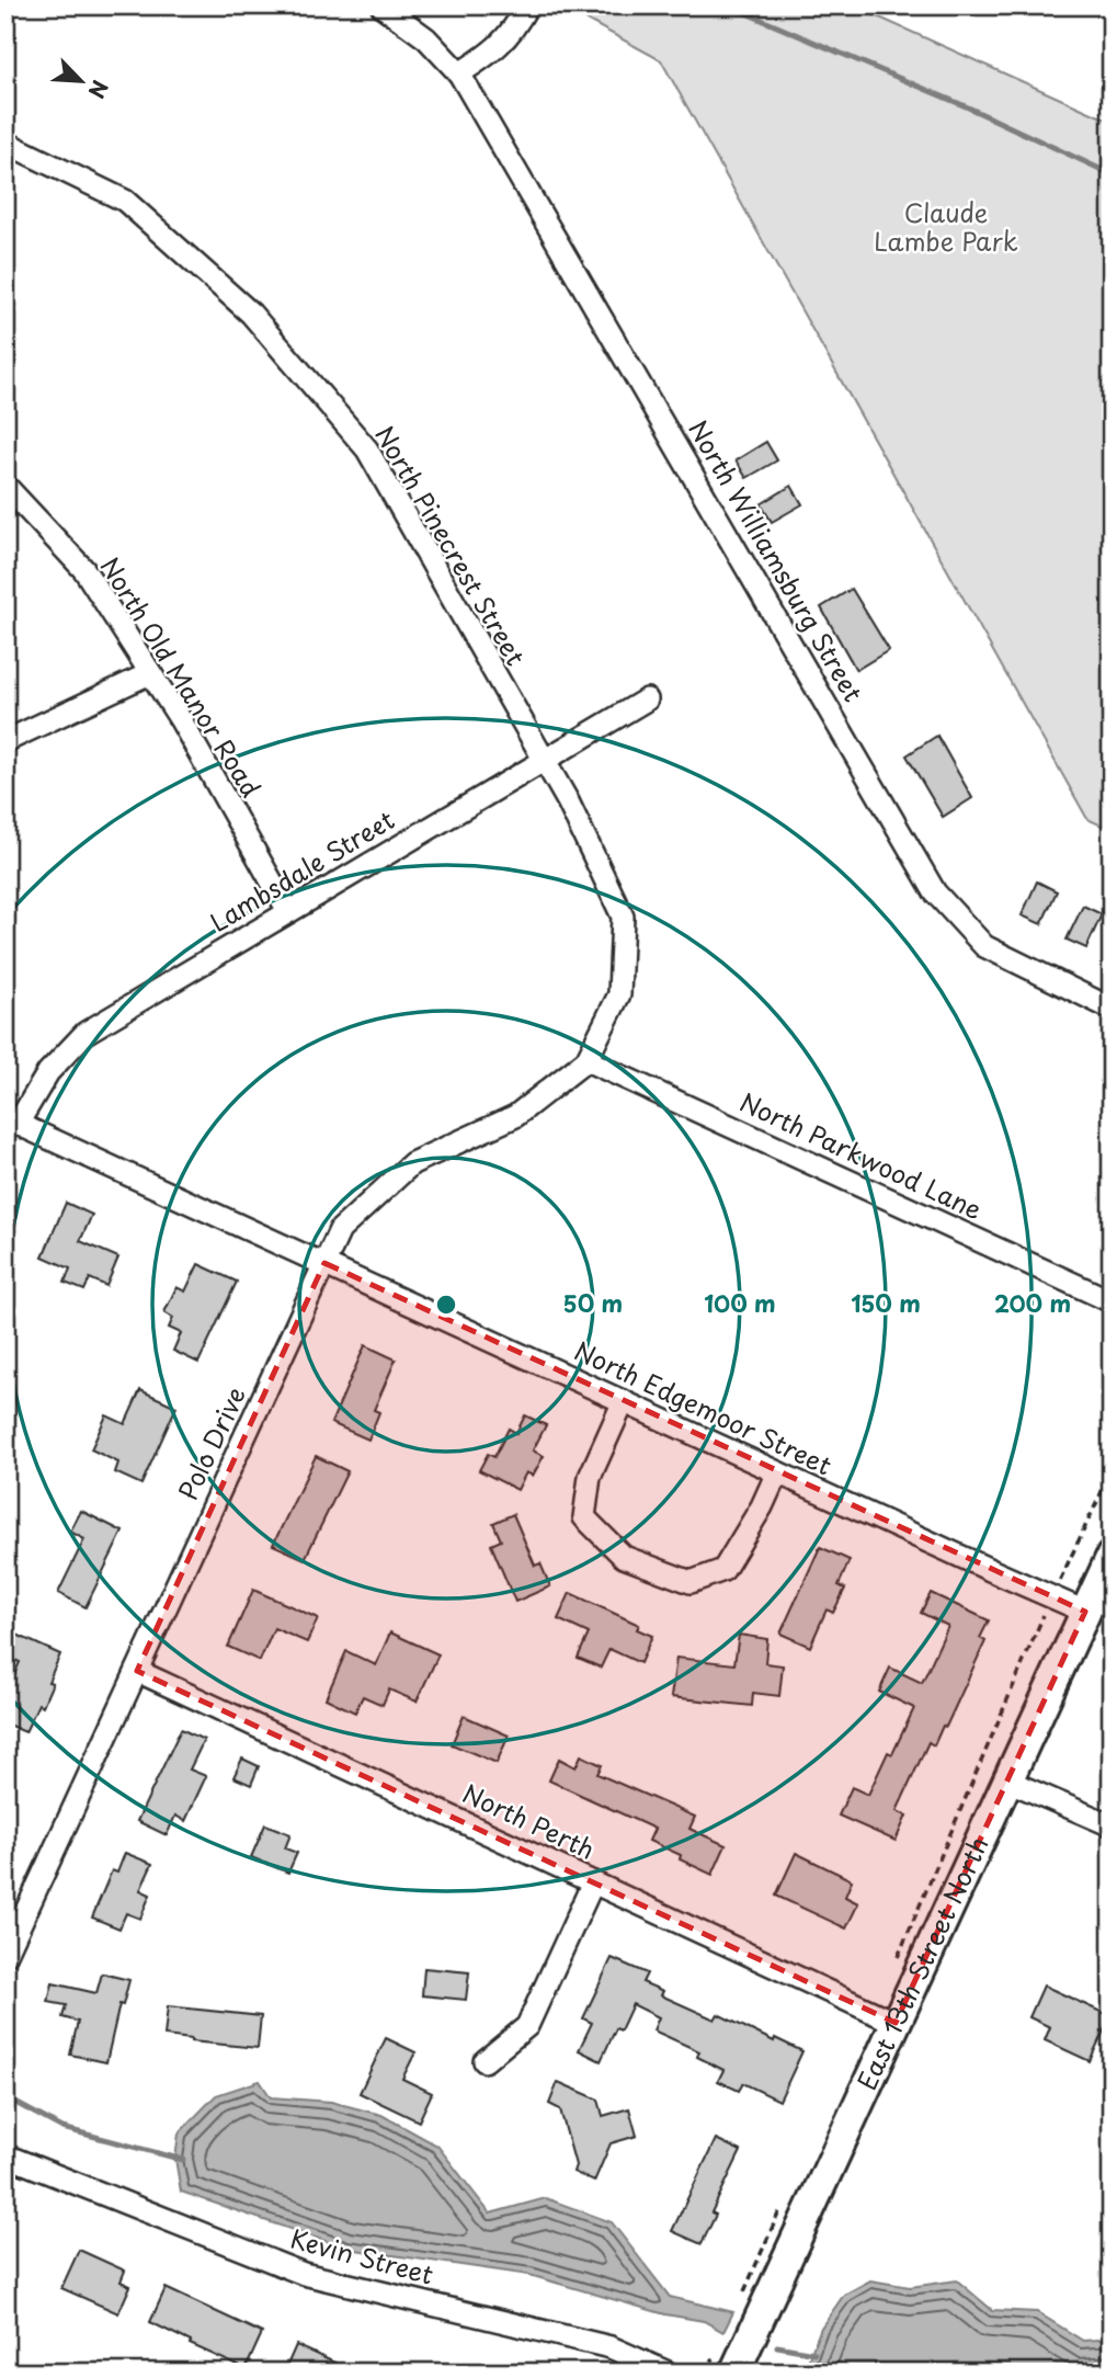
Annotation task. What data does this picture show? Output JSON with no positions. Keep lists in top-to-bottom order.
{
  "streets": {
    "main road": ["East 13th Street North"],
    "street": [
      "North Pinecrest Street",
      "North Williamsburg Street",
      "North Old Manor Road",
      "Lambsdale Street",
      "North Parkwood Lane",
      "North Edgemoor Street",
      "Polo Drive",
      "North Perth",
      "Kevin Street"
    ]
  },
  "crossings": [
    ["North Pinecrest Street", "Lambsdale Street"],
    ["North Pinecrest Street", "North Parkwood Lane"],
    ["North Pinecrest Street", "Polo Drive"],
    ["North Old Manor Road", "Lambsdale Street"],
    ["Lambsdale Street", "North Edgemoor Street"],
    ["North Parkwood Lane", "Polo Drive"],
    ["North Edgemoor Street", "Polo Drive"],
    ["North Edgemoor Street", "East 13th Street North"],
    ["Polo Drive", "North Perth"],
    ["North Perth", "East 13th Street North"]
  ],
  "parks": ["Claude Lambe Park"],
  "north": "bottom right",
  "rings": [
    "50 m",
    "100 m",
    "150 m",
    "200 m"
  ]
}
